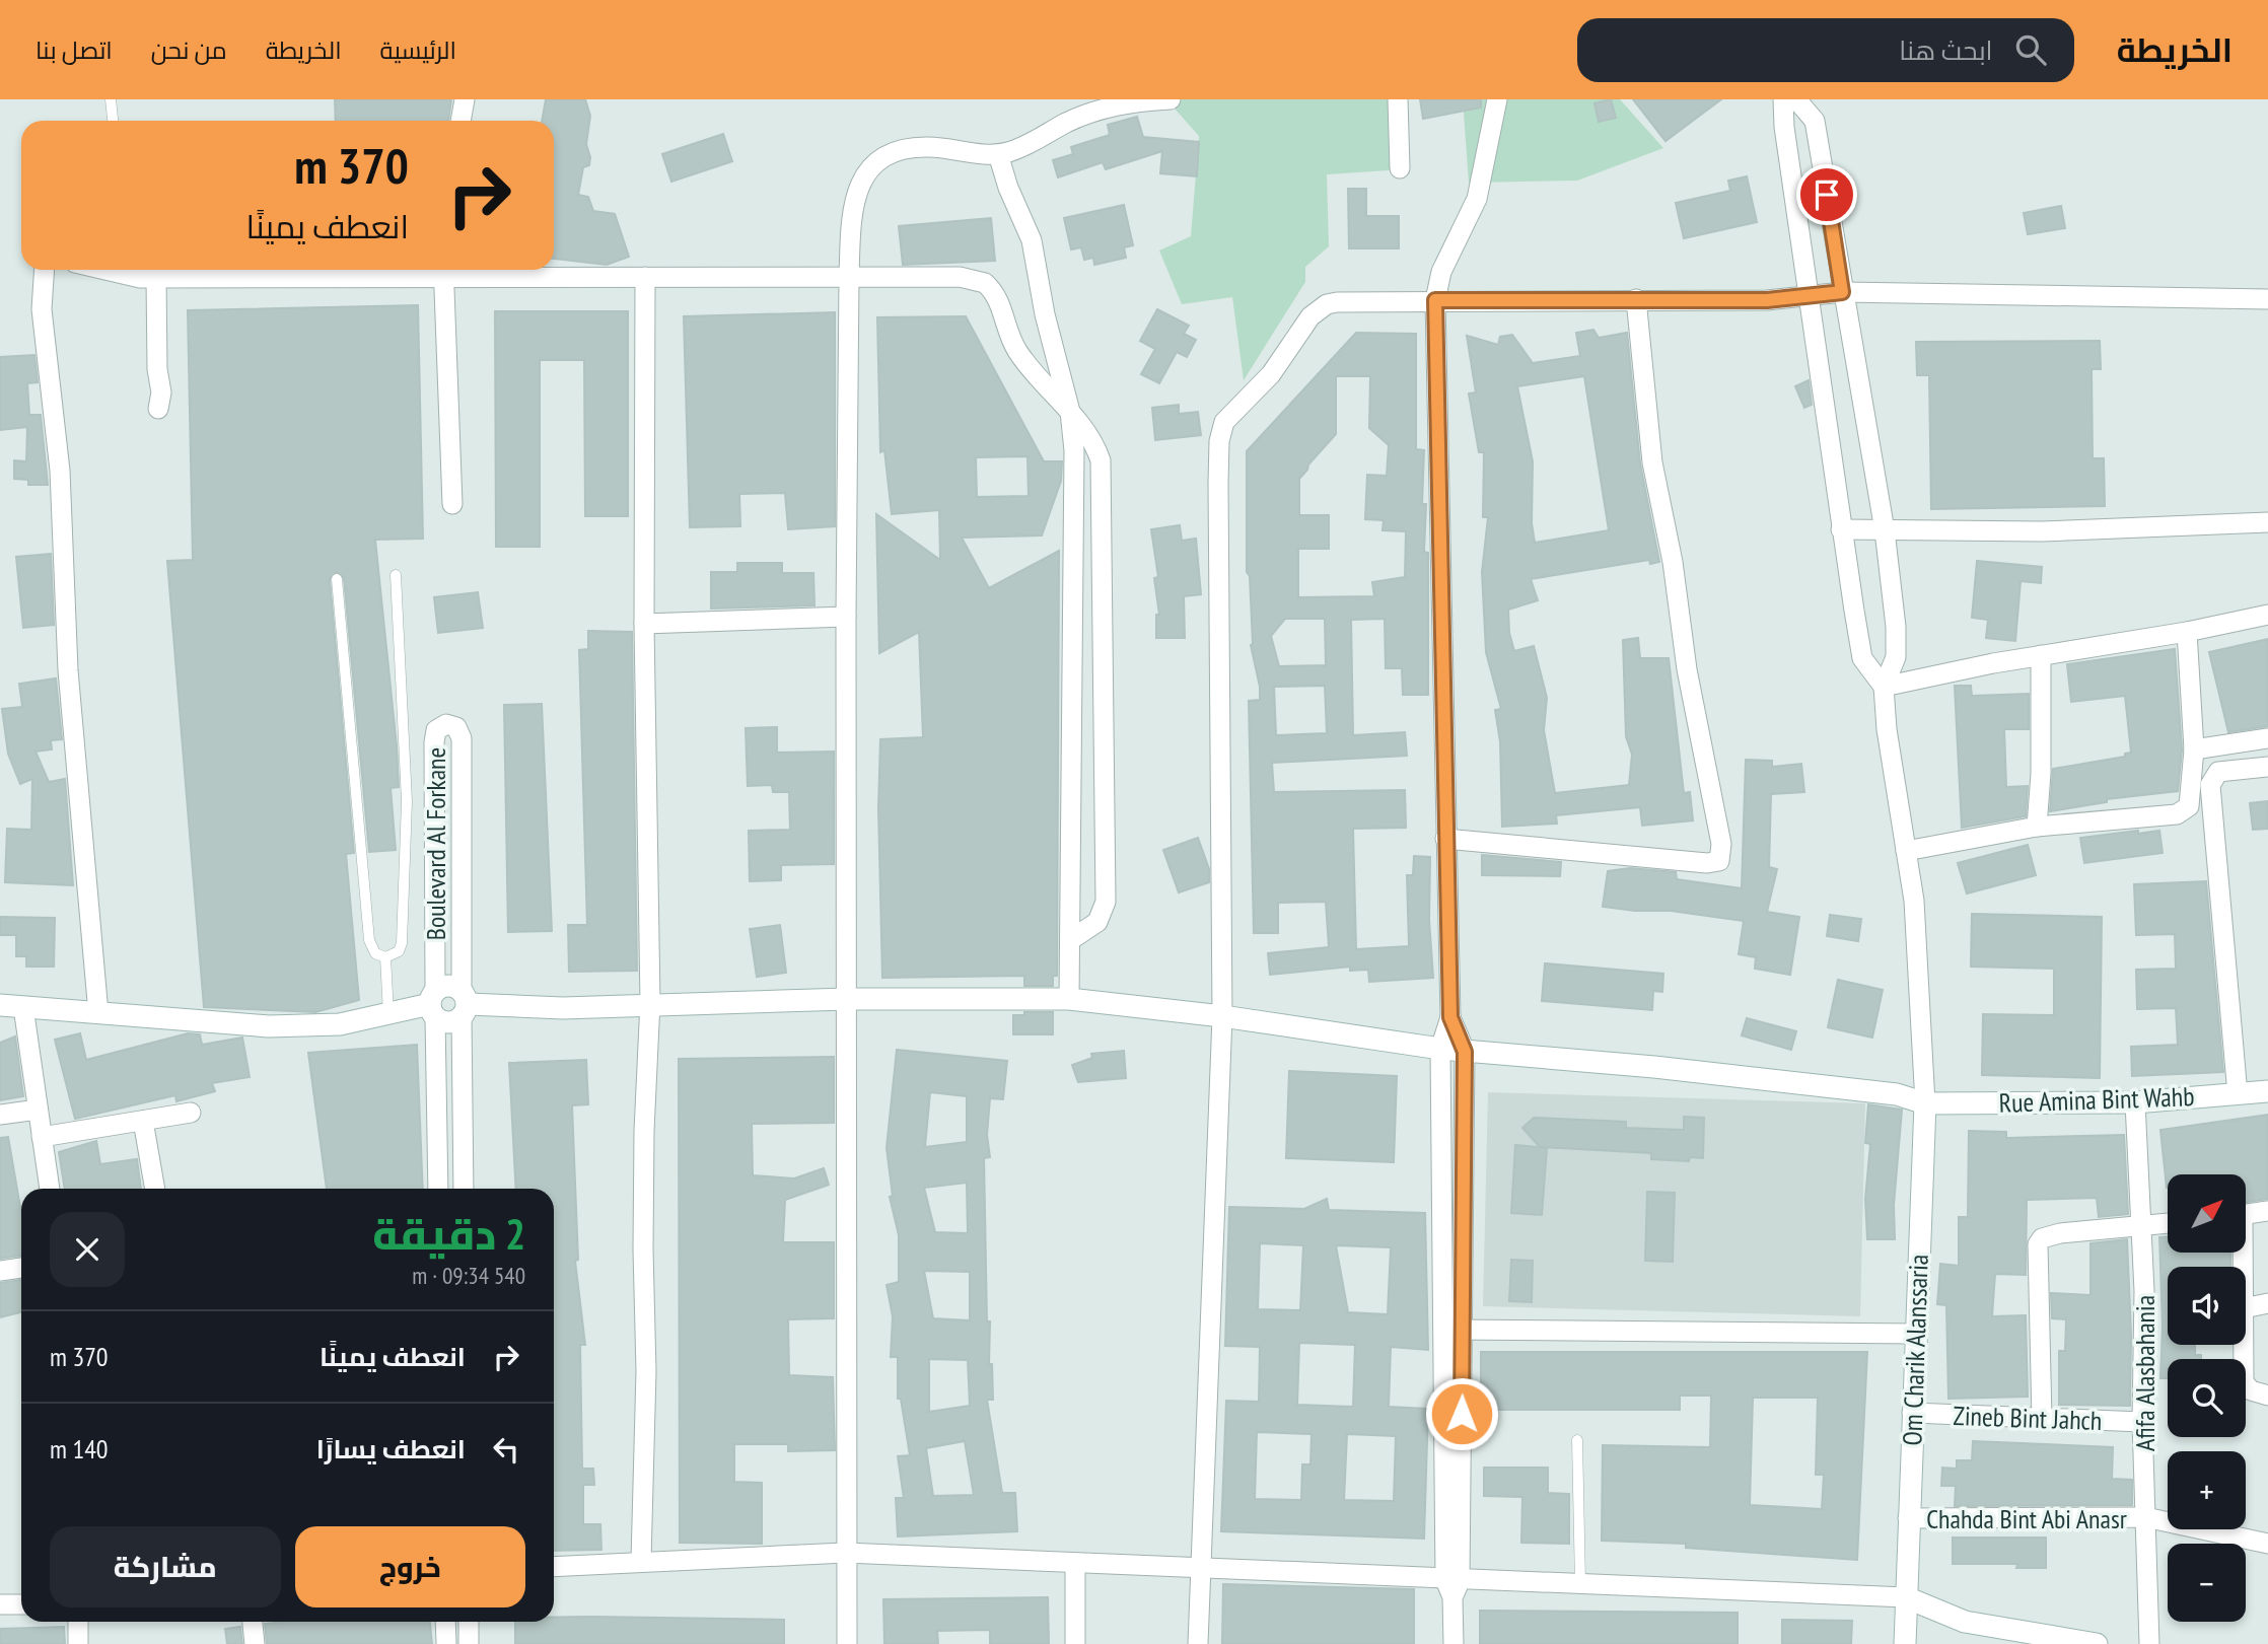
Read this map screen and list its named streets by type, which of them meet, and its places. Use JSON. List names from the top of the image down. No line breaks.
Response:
{"streets":{"street":["Boulevard Al Forkane","Rue Amina Bint Wahb","Om Charik Alanssaria","Afifa Alasbahania","Zineb Bint Jahch","Chahda Bint Abi Anasr"]},"crossings":[["Boulevard Al Forkane","Rue Amina Bint Wahb"],["Rue Amina Bint Wahb","Om Charik Alanssaria"],["Rue Amina Bint Wahb","Afifa Alasbahania"],["Om Charik Alanssaria","Zineb Bint Jahch"],["Om Charik Alanssaria","Chahda Bint Abi Anasr"],["Afifa Alasbahania","Zineb Bint Jahch"],["Afifa Alasbahania","Chahda Bint Abi Anasr"]],"north":"top right","page":{"header":"الخريطة","search":"ابحث هنا","nav":["الرئيسية","الخريطة","من نحن","اتصل بنا"],"turn":["370 m","انعطف يمينًا"],"map_buttons":["+","−"],"heading":["2 دقيقة","540 m · 09:34"],"list":[{"name":"انعطف يمينًا","value":"370 m"},{"name":"انعطف يسارًا","value":"140 m"}],"buttons":["خروج","مشاركة"]}}
